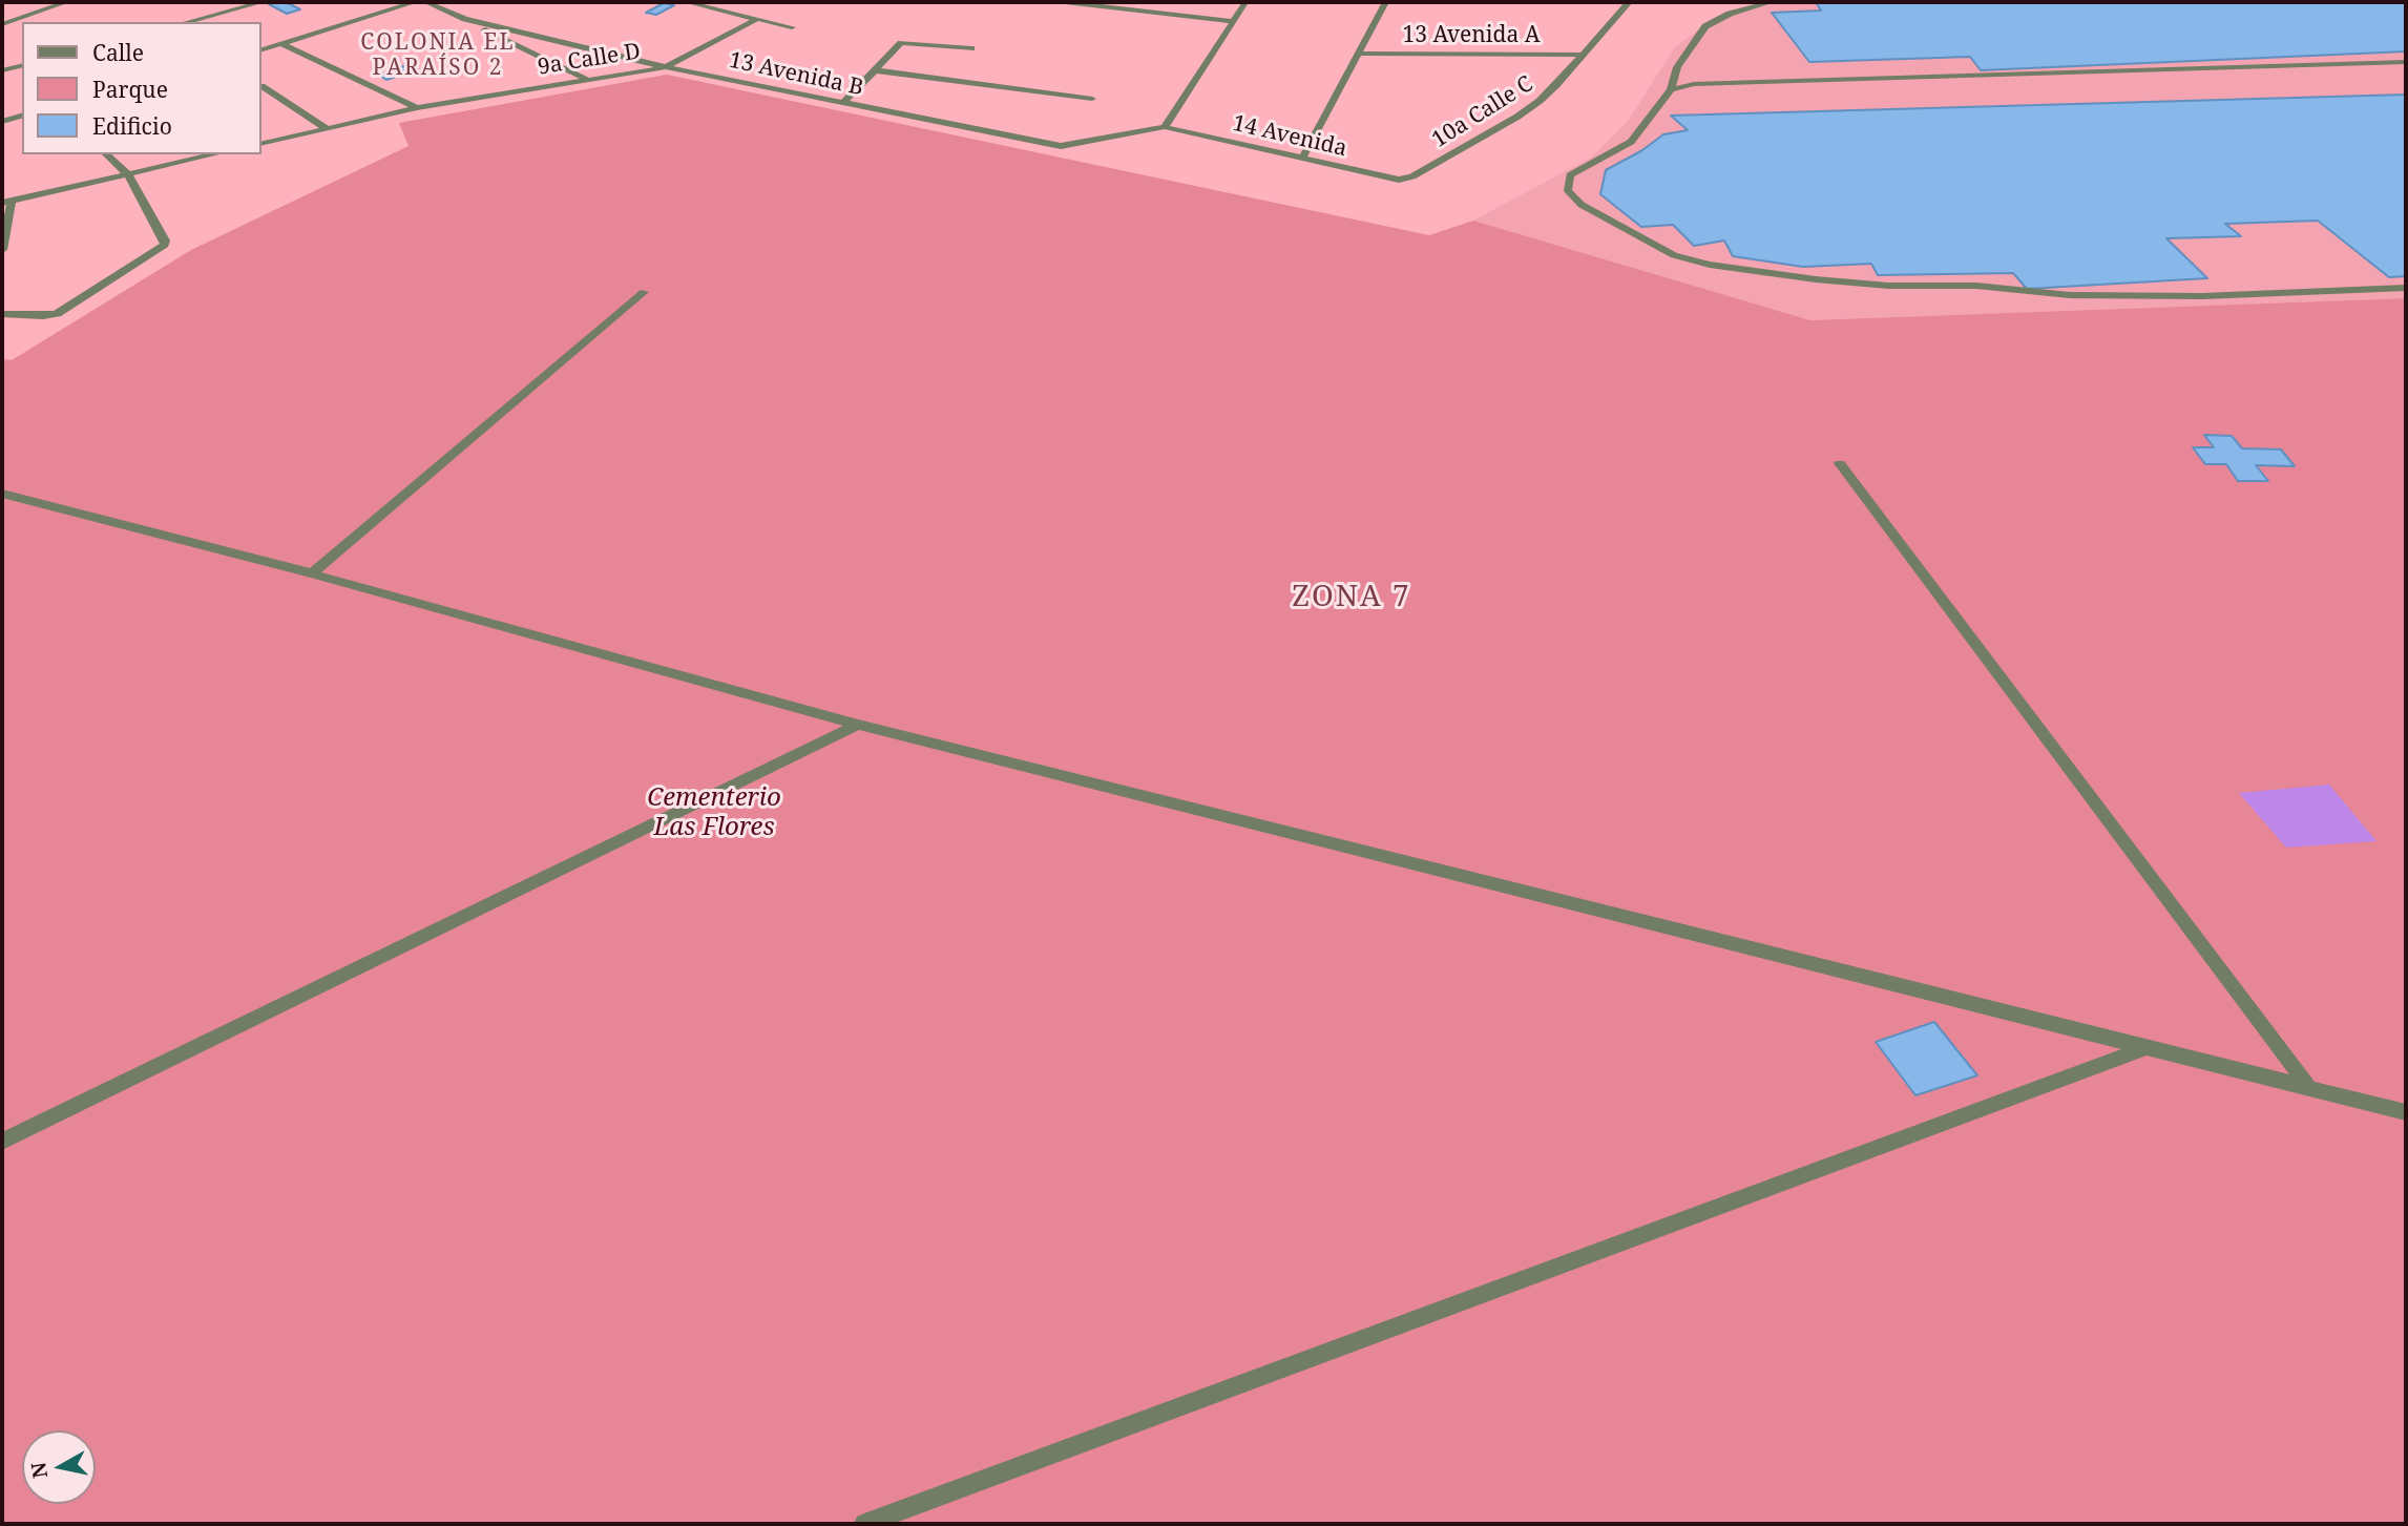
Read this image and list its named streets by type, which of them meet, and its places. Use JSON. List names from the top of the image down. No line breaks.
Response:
{"streets":{"street":["13 Avenida A","9a Calle D","13 Avenida B","10a Calle C","14 Avenida"]},"crossings":[["13 Avenida A","10a Calle C"],["9a Calle D","13 Avenida B"],["13 Avenida B","14 Avenida"],["10a Calle C","14 Avenida"]],"districts":["COLONIA EL PARAÍSO 2","ZONA 7"],"parks":["Cementerio Las Flores"],"legend":["Calle","Parque","Edificio"],"north":"left"}
